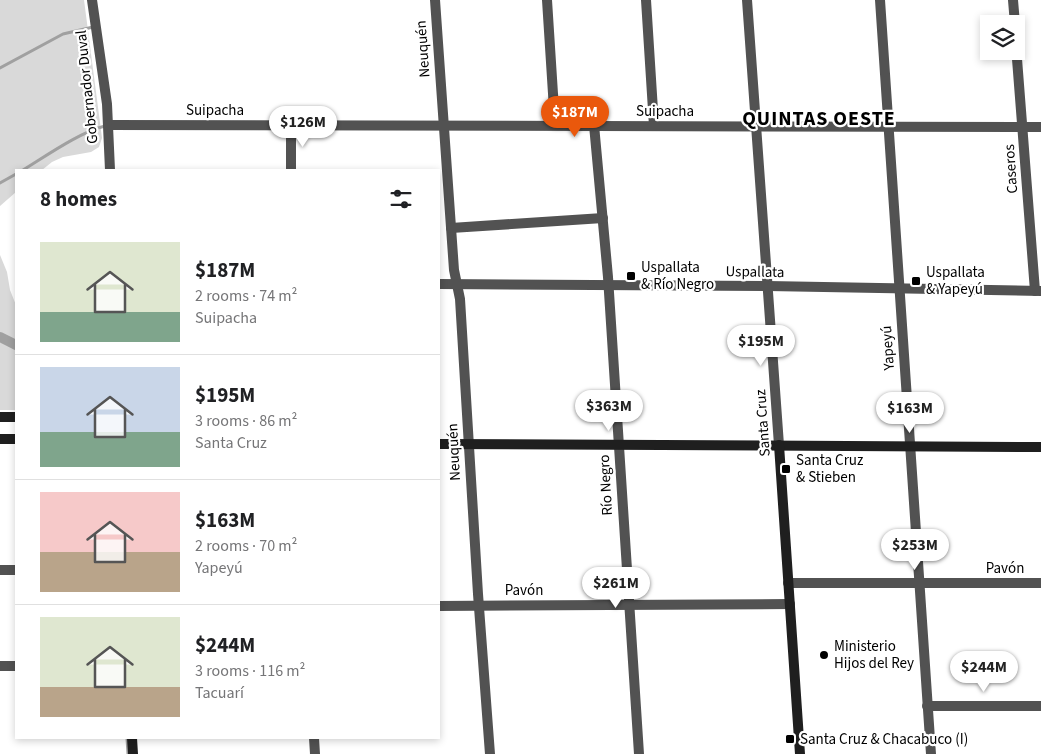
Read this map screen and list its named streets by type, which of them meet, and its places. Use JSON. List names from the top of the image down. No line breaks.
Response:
{"streets":{"main road":["Santa Cruz"],"street":["Neuquén","Gobernador Duval","Suipacha","Caseros","Uspallata","Yapeyú","Río Negro","Pavón"]},"crossings":[["Neuquén","Suipacha"],["Neuquén","Uspallata"],["Neuquén","Pavón"],["Gobernador Duval","Suipacha"],["Suipacha","Caseros"],["Suipacha","Yapeyú"],["Suipacha","Santa Cruz"],["Suipacha","Río Negro"],["Caseros","Uspallata"],["Uspallata","Yapeyú"],["Uspallata","Santa Cruz"],["Uspallata","Río Negro"],["Yapeyú","Pavón"],["Santa Cruz","Pavón"],["Río Negro","Pavón"]],"districts":["QUINTAS OESTE"],"places":{"transit":["Uspallata & Río Negro","Uspallata & Yapeyú","Santa Cruz & Stieben","Santa Cruz & Chacabuco (I)"],"other":["Ministerio Hijos del Rey"]},"page":{"price":["$187M","$126M","$195M","$363M","$163M","$253M","$261M","$244M"],"heading":"8 homes","list":[{"name":"$187M","note":"2 rooms · 74 m² · Suipacha"},{"name":"$195M","note":"3 rooms · 86 m² · Santa Cruz"},{"name":"$163M","note":"2 rooms · 70 m² · Yapeyú"},{"name":"$244M","note":"3 rooms · 116 m² · Tacuarí"}]}}
